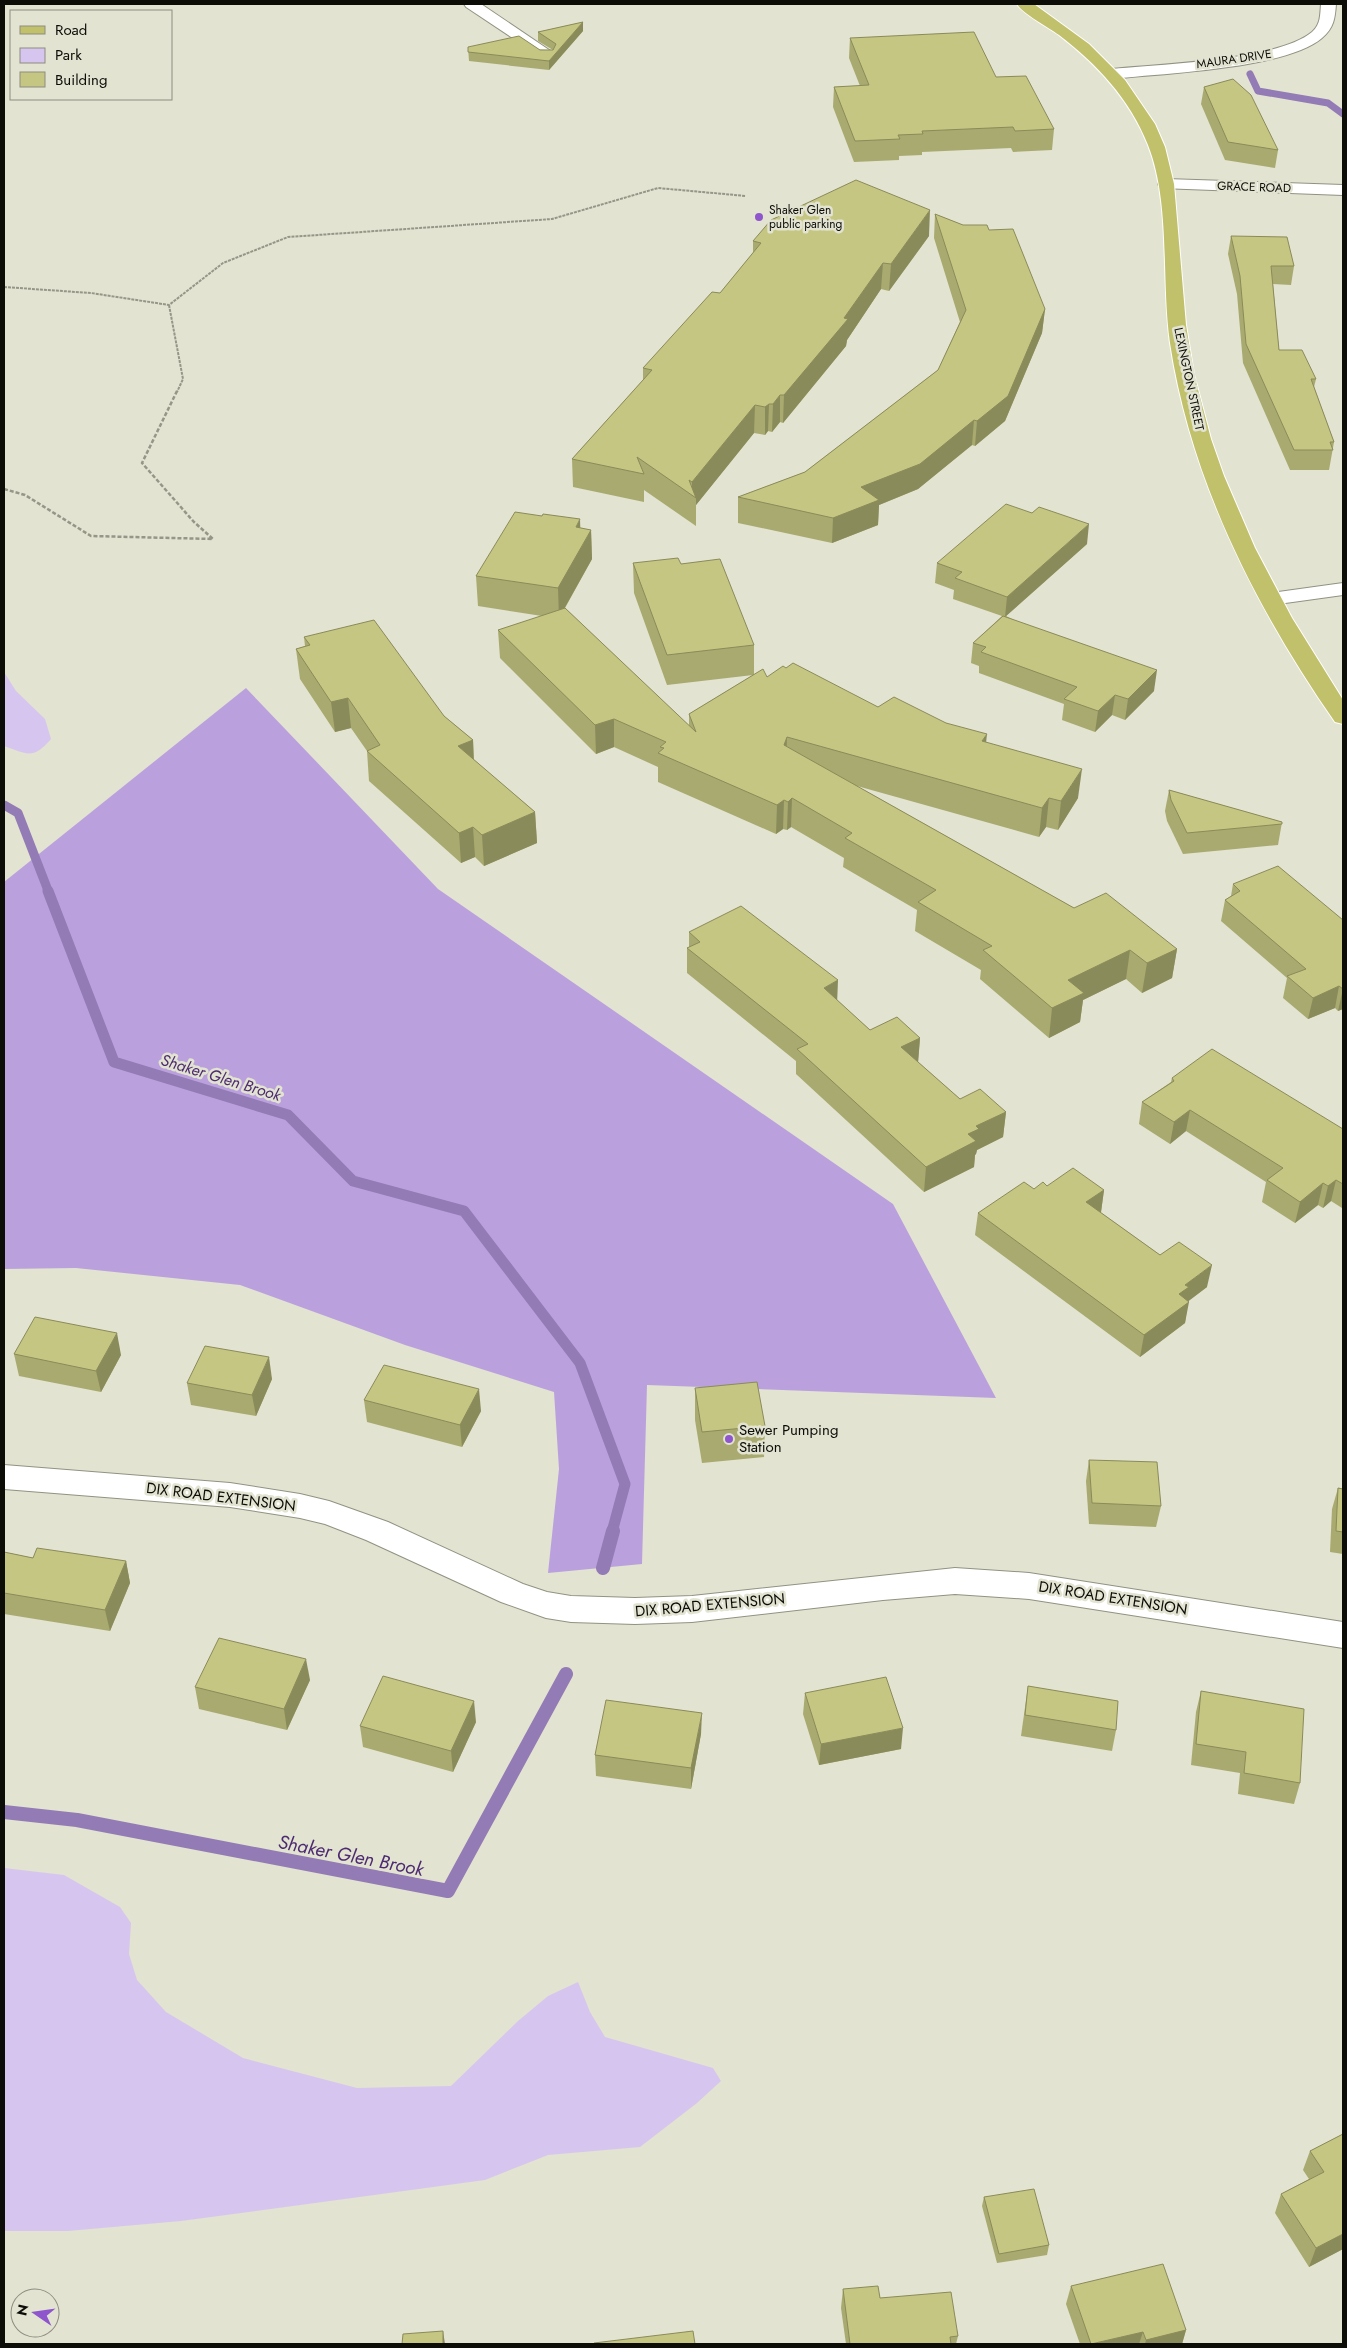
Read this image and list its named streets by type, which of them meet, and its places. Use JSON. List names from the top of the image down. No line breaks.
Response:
{"streets":{"main road":["LEXINGTON STREET"],"street":["MAURA DRIVE","GRACE ROAD","DIX ROAD EXTENSION"]},"crossings":[["MAURA DRIVE","LEXINGTON STREET"],["GRACE ROAD","LEXINGTON STREET"]],"water":["Shaker Glen Brook"],"places":["Shaker Glen public parking","Sewer Pumping Station"],"legend":["Road","Park","Building"],"north":"left"}
